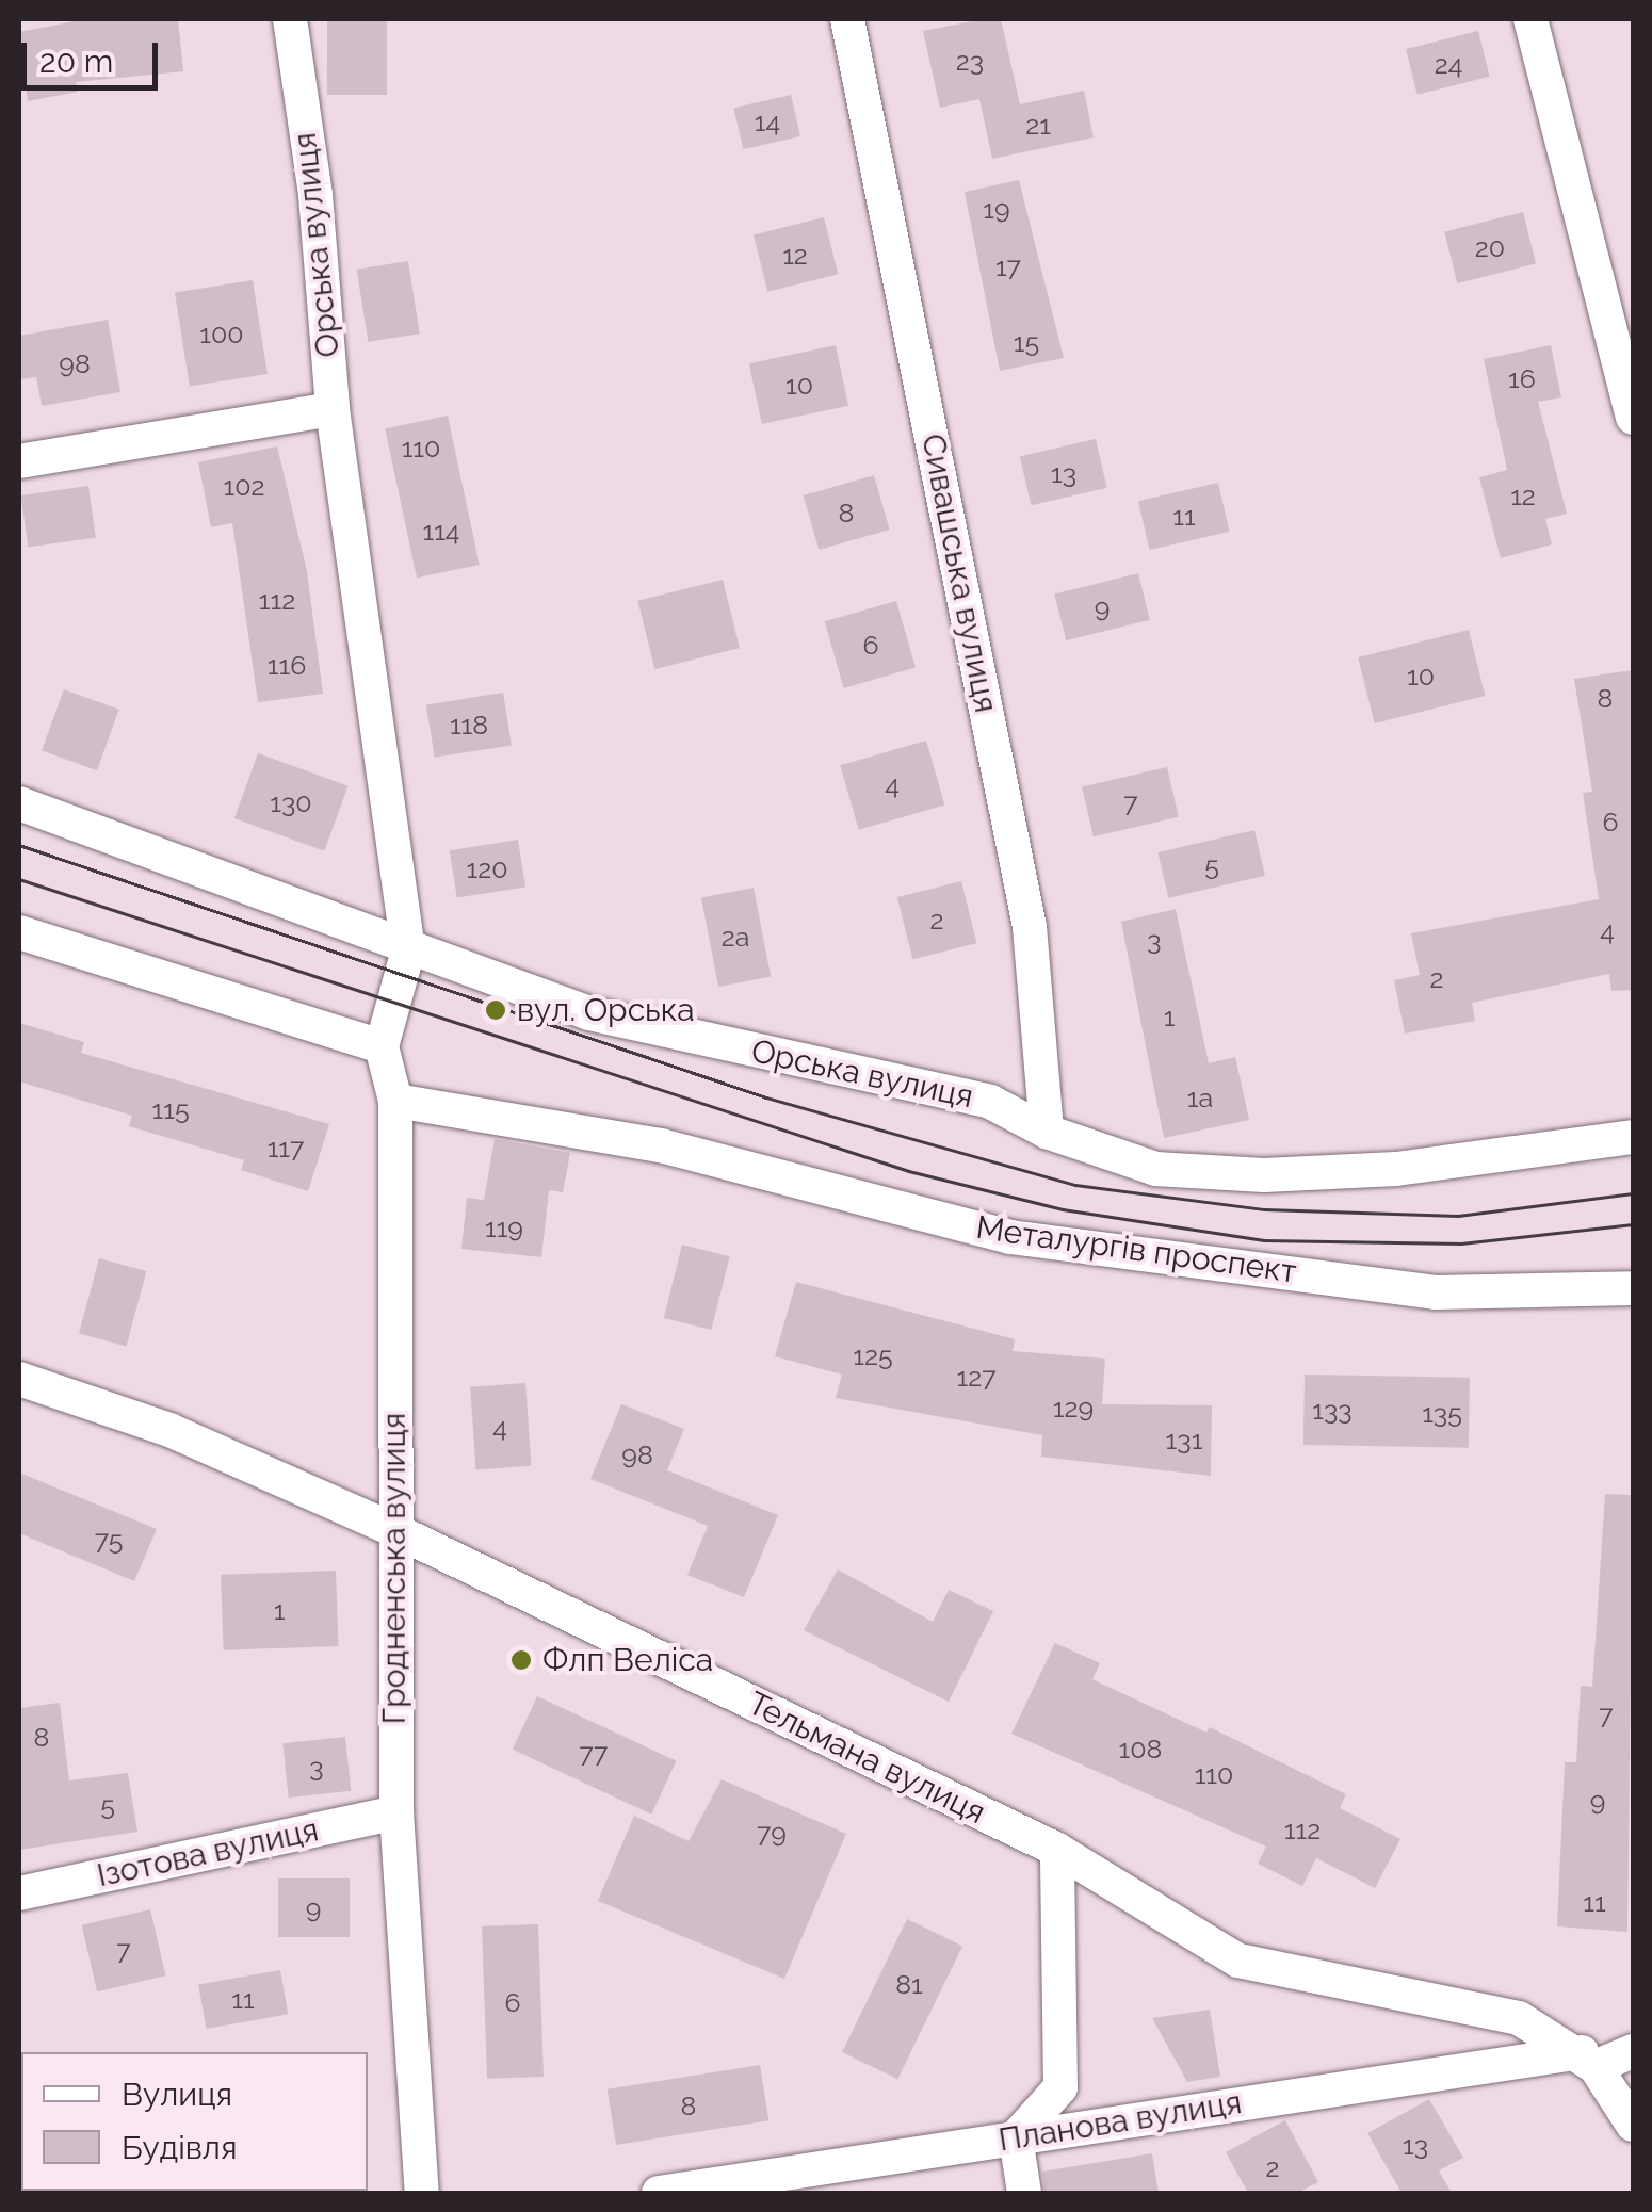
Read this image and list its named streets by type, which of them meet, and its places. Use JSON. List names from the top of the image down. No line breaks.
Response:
{"streets":{"street":["Орська вулиця","Сивашська вулиця","Металургів проспект","Гродненська вулиця","Тельмана вулиця","Ізотова вулиця","Планова вулиця"]},"crossings":[["Орська вулиця","Сивашська вулиця"],["Металургів проспект","Гродненська вулиця"],["Гродненська вулиця","Тельмана вулиця"],["Гродненська вулиця","Ізотова вулиця"],["Тельмана вулиця","Планова вулиця"]],"places":["вул. Орська","Флп Веліса"],"house_numbers":["23","24","14","21","19","20","12","17","100","15","98","16","10","110","13","102","12","8","11","114","112","9","6","116","10","8","118","4","130","7","6","5","120","2","4","2а","3","2","1","1а","115","117","119","125","127","129","133","135","4","131","98","75","1","7","8","108","77","3","110","9","5","112","79","11","9","7","81","11","6","8","13","2"],"legend":["Вулиця","Будівля"],"scale_bar":"20 m"}
